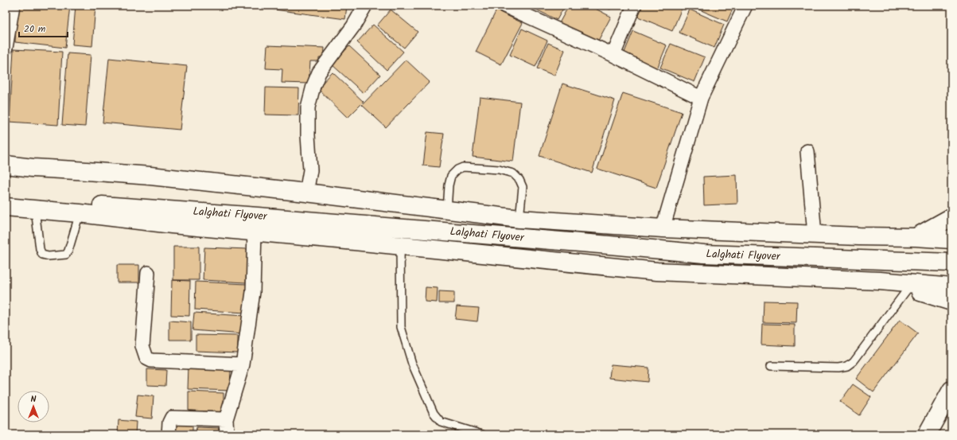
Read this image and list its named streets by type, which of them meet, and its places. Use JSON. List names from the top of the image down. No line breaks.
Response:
{"streets":{"main road":["Lalghati Flyover"]},"scale_bar":"20 m","north":"top"}
